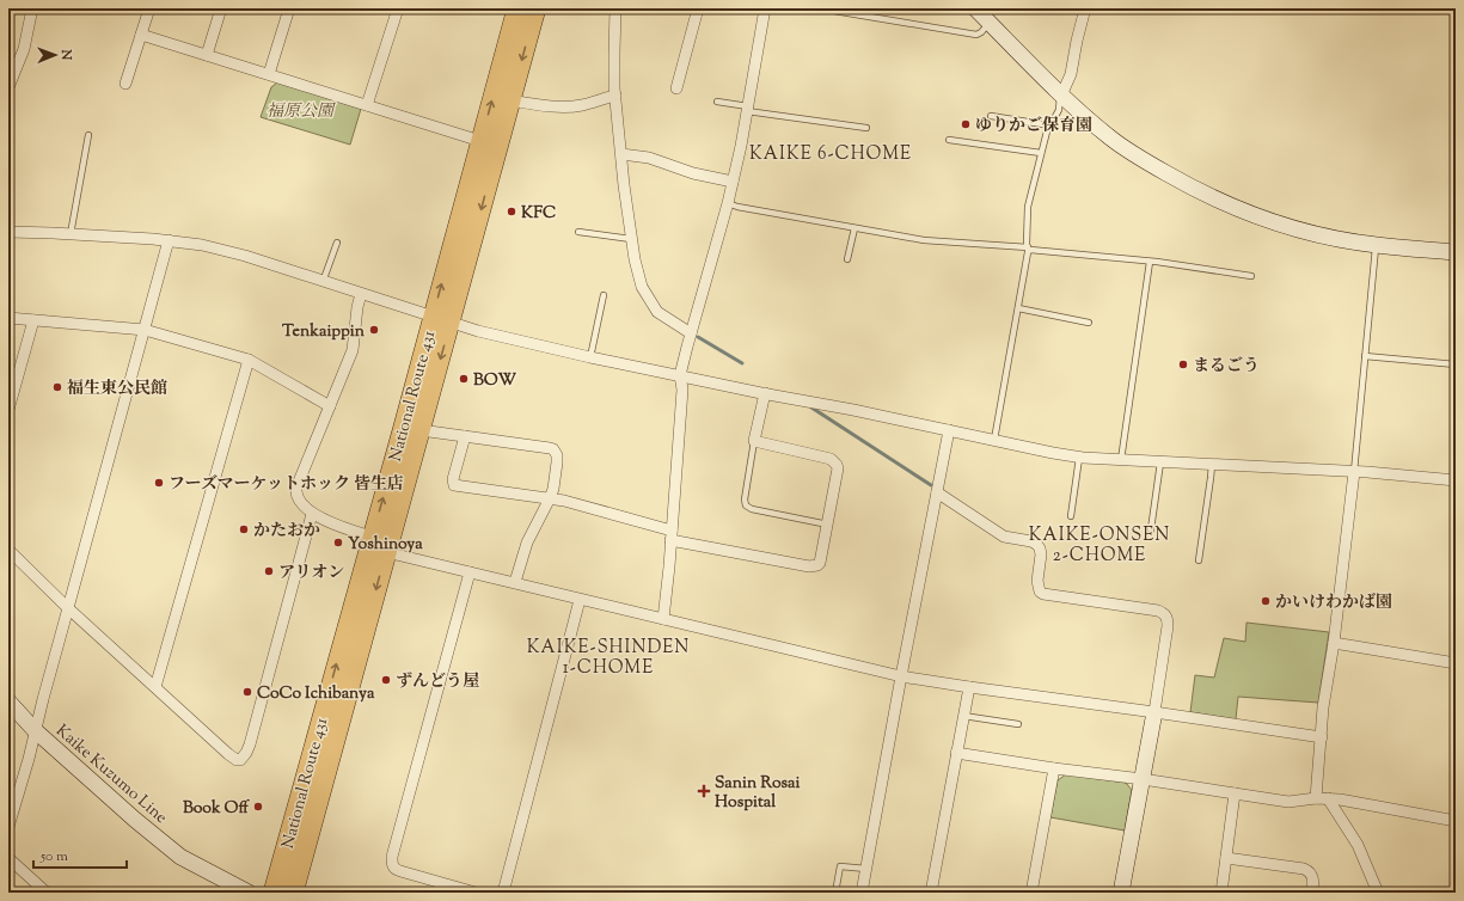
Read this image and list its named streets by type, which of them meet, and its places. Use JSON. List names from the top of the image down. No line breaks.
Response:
{"streets":{"highway":["National Route 431"],"main road":["Kaike Kuzumo Line"]},"districts":["KAIKE 6-CHOME","KAIKE-ONSEN 2-CHOME","KAIKE-SHINDEN 1-CHOME"],"parks":["福原公園"],"places":{"other":["ゆりかご保育園","KFC","Tenkaippin","まるごう","BOW","福生東公民館","フーズマーケットホック 皆生店","かたおか","Yoshinoya","アリオン","かいけわかば園","ずんどう屋","CoCo Ichibanya","Book Off"],"health":["Sanin Rosai Hospital"]},"scale_bar":"50 m","north":"right"}
